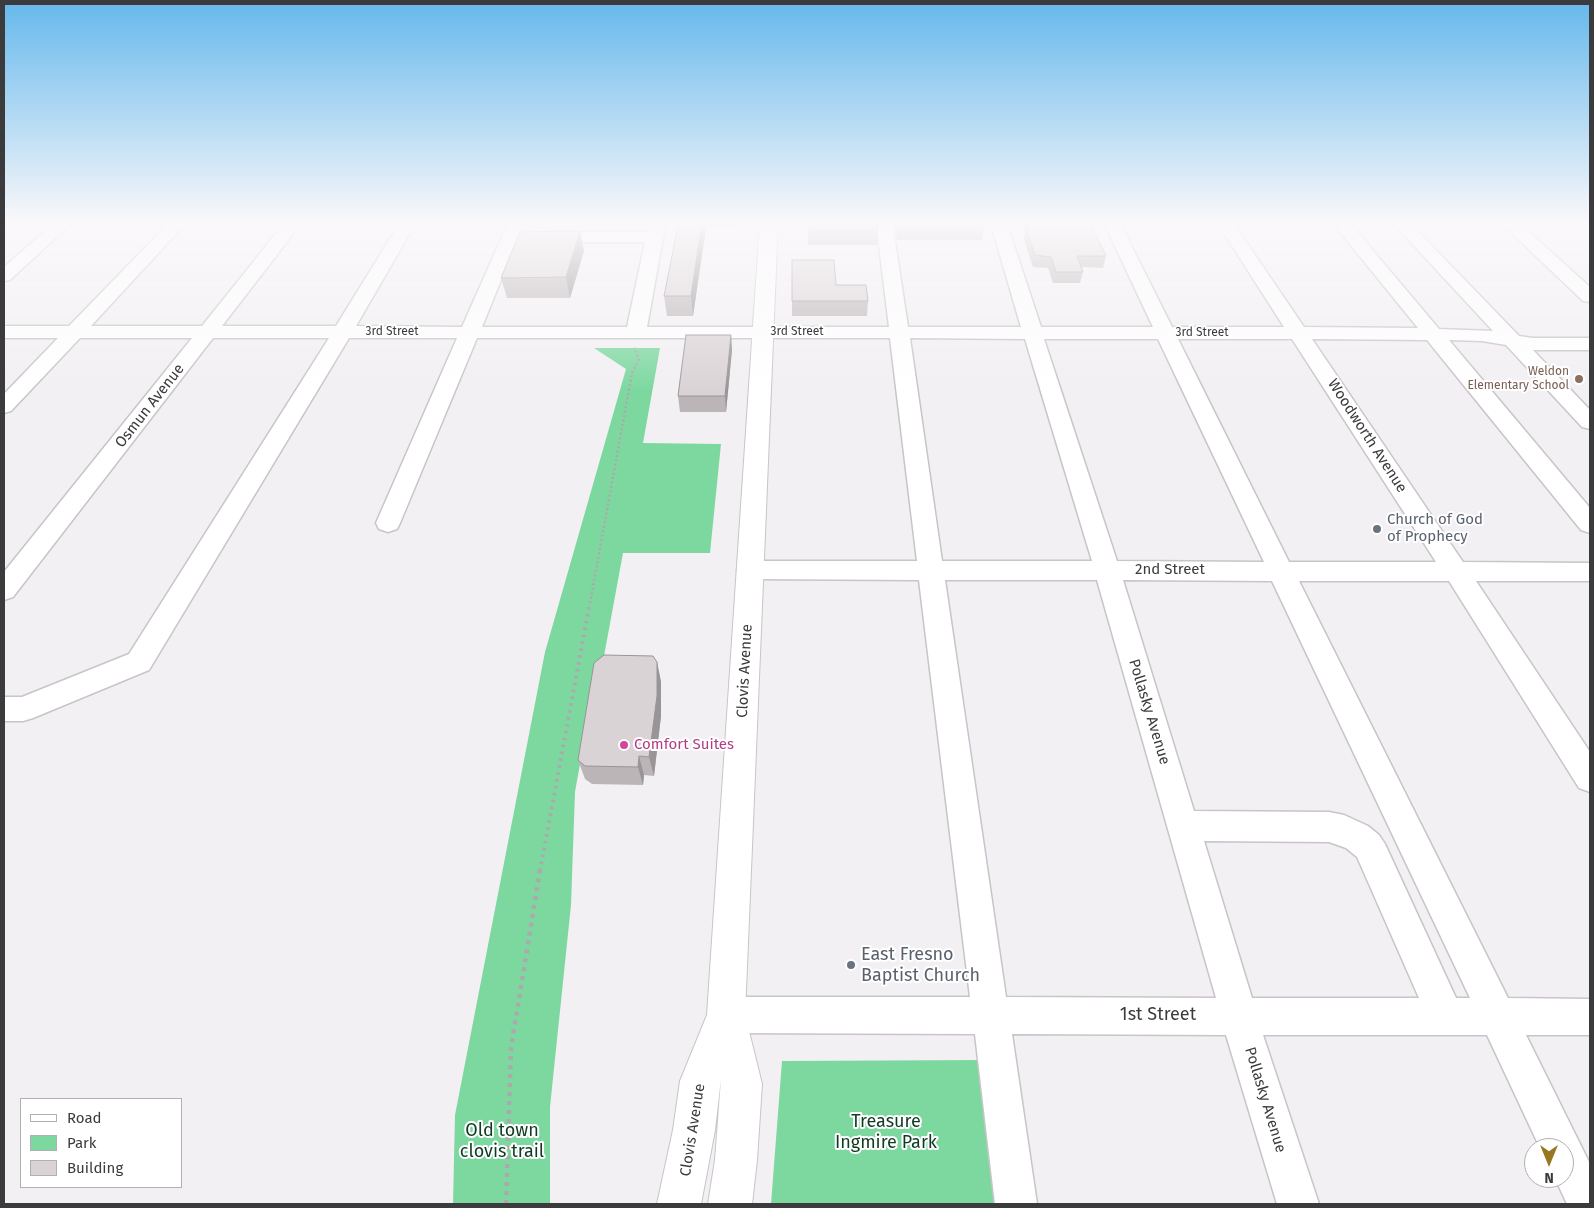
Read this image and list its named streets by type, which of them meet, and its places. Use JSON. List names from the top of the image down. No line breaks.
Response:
{"streets":{"main road":["Clovis Avenue"],"street":["3rd Street","Osmun Avenue","Woodworth Avenue","2nd Street","Pollasky Avenue","1st Street"]},"crossings":[["3rd Street","Osmun Avenue"],["3rd Street","Woodworth Avenue"],["3rd Street","Clovis Avenue"],["3rd Street","Pollasky Avenue"],["Woodworth Avenue","2nd Street"],["2nd Street","Clovis Avenue"],["2nd Street","Pollasky Avenue"],["Clovis Avenue","1st Street"],["Pollasky Avenue","1st Street"]],"parks":["Treasure Ingmire Park","Old town clovis trail"],"places":["Weldon Elementary School","Church of God of Prophecy","Comfort Suites","East Fresno Baptist Church"],"legend":["Road","Park","Building"],"north":"bottom"}
